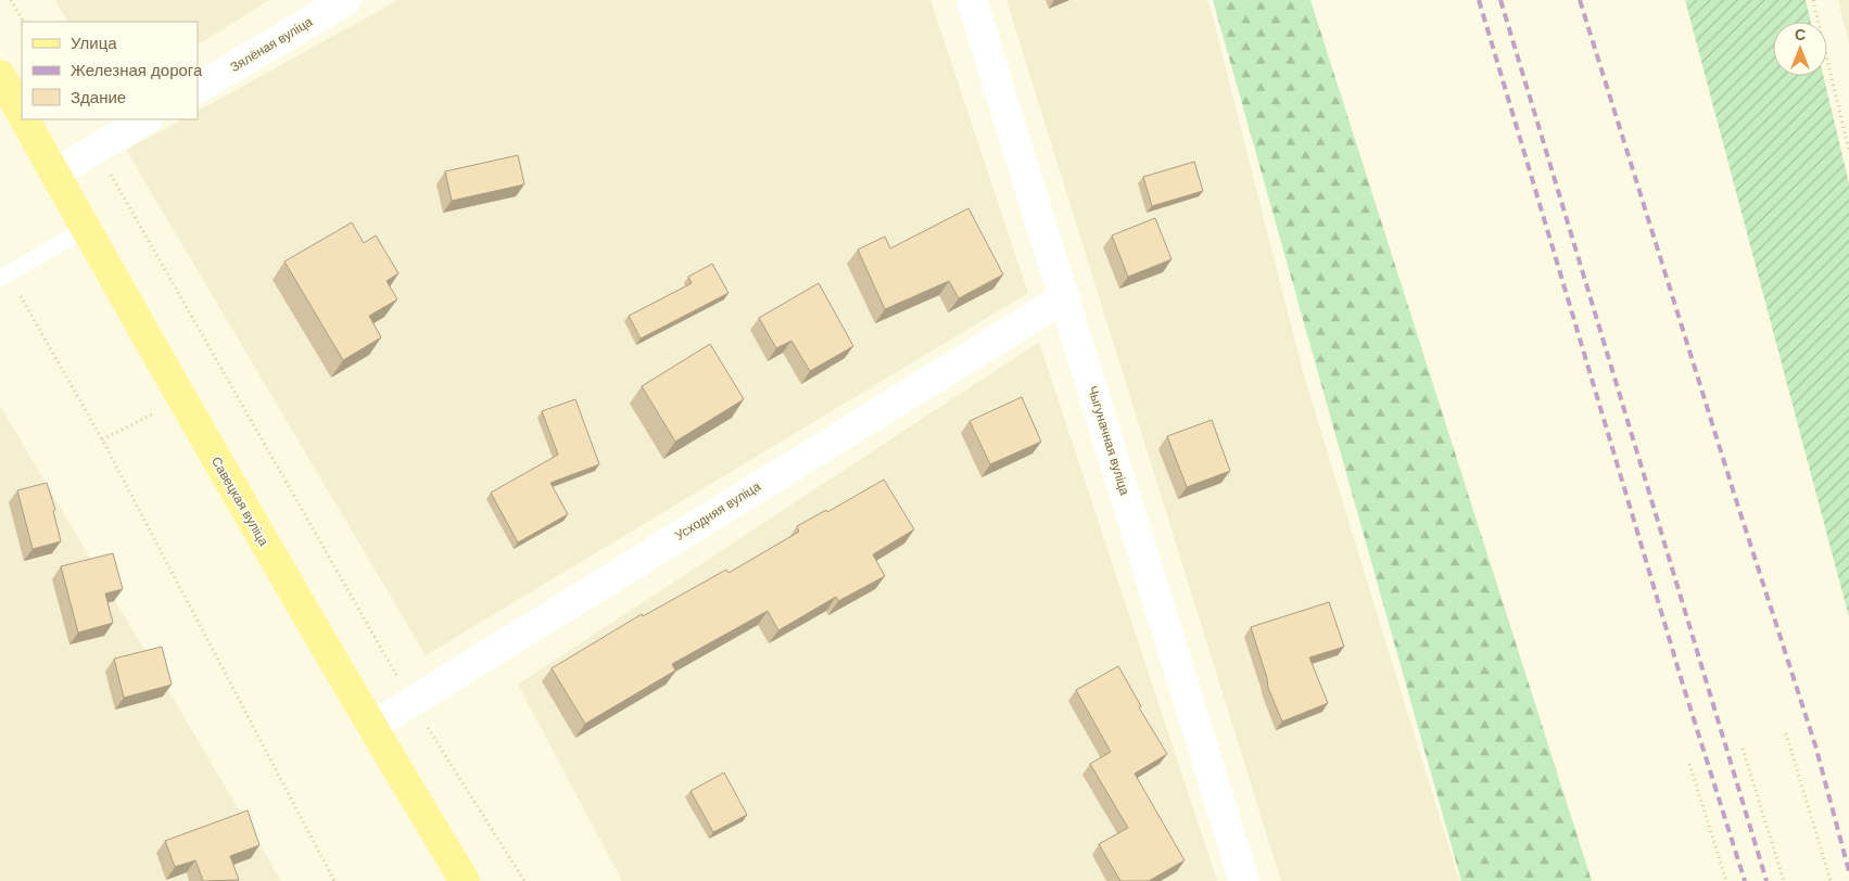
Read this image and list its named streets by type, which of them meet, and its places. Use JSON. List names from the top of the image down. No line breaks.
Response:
{"streets":{"main road":["Савецкая вуліца"],"street":["Зялёная вуліца","Чыгуначная вуліца","Усходняя вуліца"]},"crossings":[["Чыгуначная вуліца","Усходняя вуліца"],["Савецкая вуліца","Усходняя вуліца"]],"legend":["Улица","Железная дорога","Здание"],"north":"top"}
